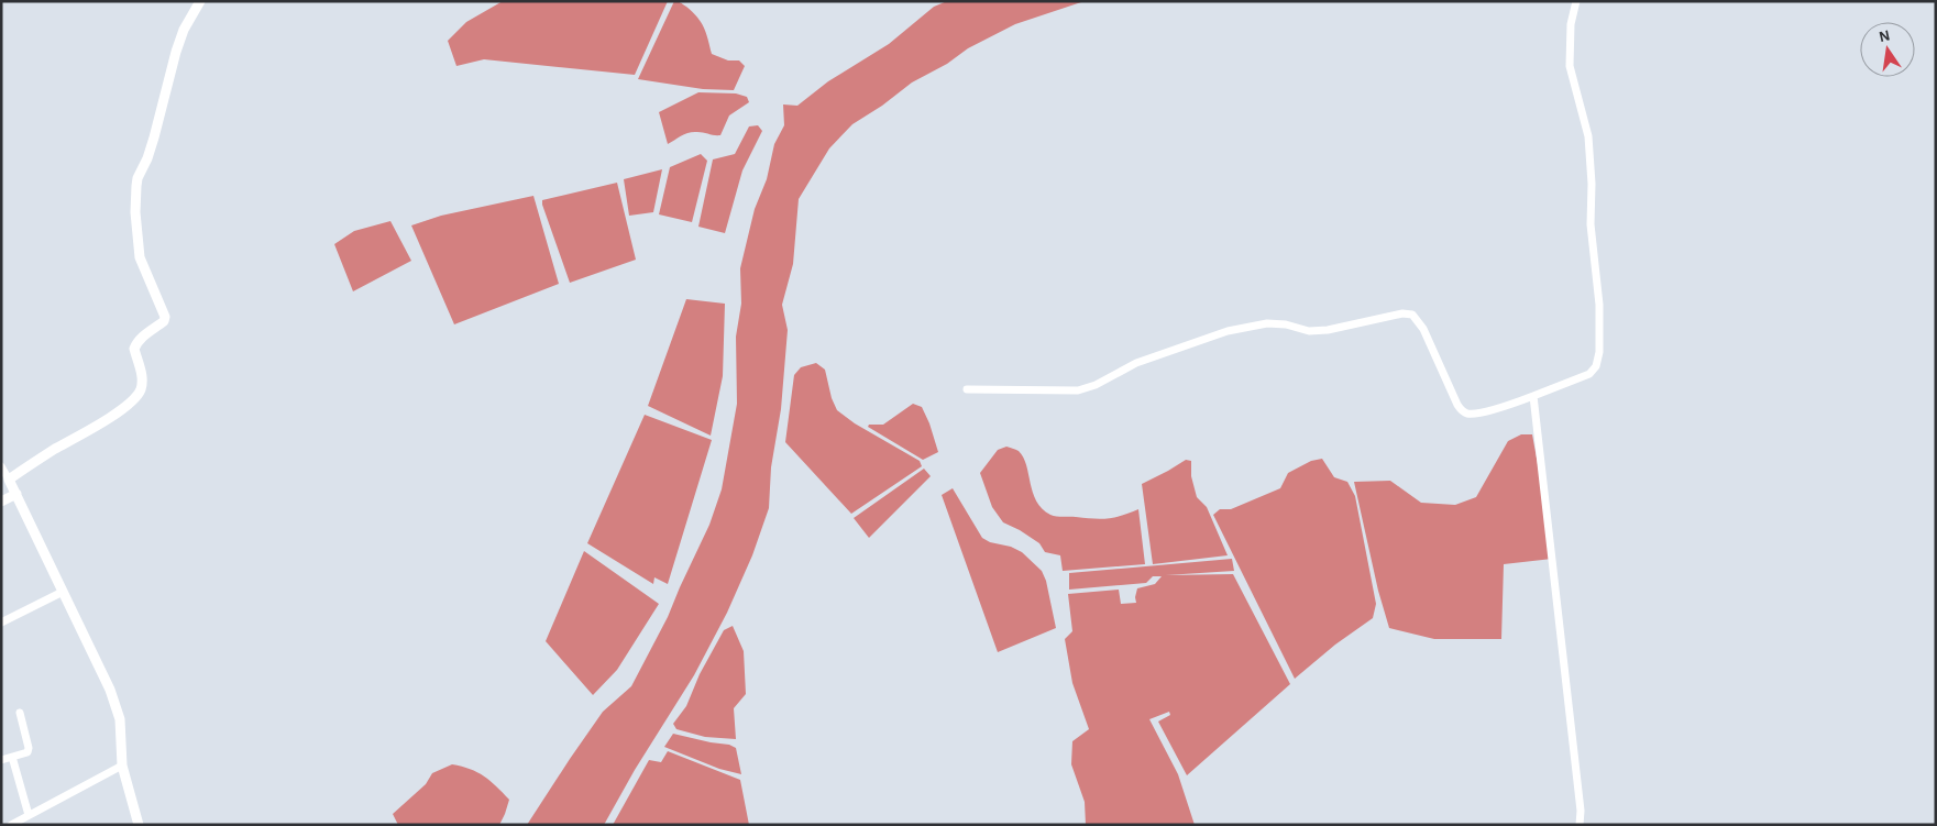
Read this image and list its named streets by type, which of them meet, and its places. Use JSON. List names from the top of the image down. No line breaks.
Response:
{"north":"top"}
